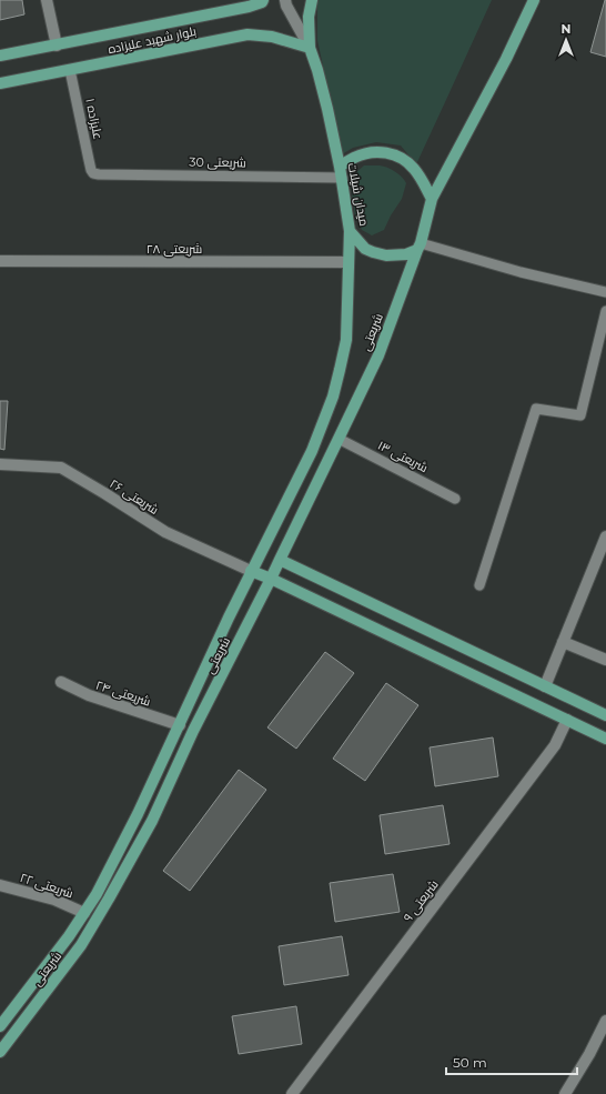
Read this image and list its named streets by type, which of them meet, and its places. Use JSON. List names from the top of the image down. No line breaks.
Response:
{"streets":{"main road":["بلوار شهید علیزاده","میدان شیلات","شریعتی"],"street":["شریعتی ۲۸","شریعتی ۲۶","شریعتی ۲۴","شریعتی ۲۲","شریعتی ۹"],"lane":["علیزاده ۱","شریعتی 30","شریعتی ۱۳"]},"crossings":[["بلوار شهید علیزاده","علیزاده ۱"],["بلوار شهید علیزاده","میدان شیلات"],["علیزاده ۱","شریعتی 30"],["شریعتی 30","میدان شیلات"],["شریعتی 30","شریعتی"],["میدان شیلات","شریعتی"],["شریعتی ۲۸","شریعتی"],["شریعتی","شریعتی ۱۳"],["شریعتی","شریعتی ۲۶"],["شریعتی","شریعتی ۲۴"],["شریعتی","شریعتی ۲۲"]],"scale_bar":"50 m","north":"top"}
